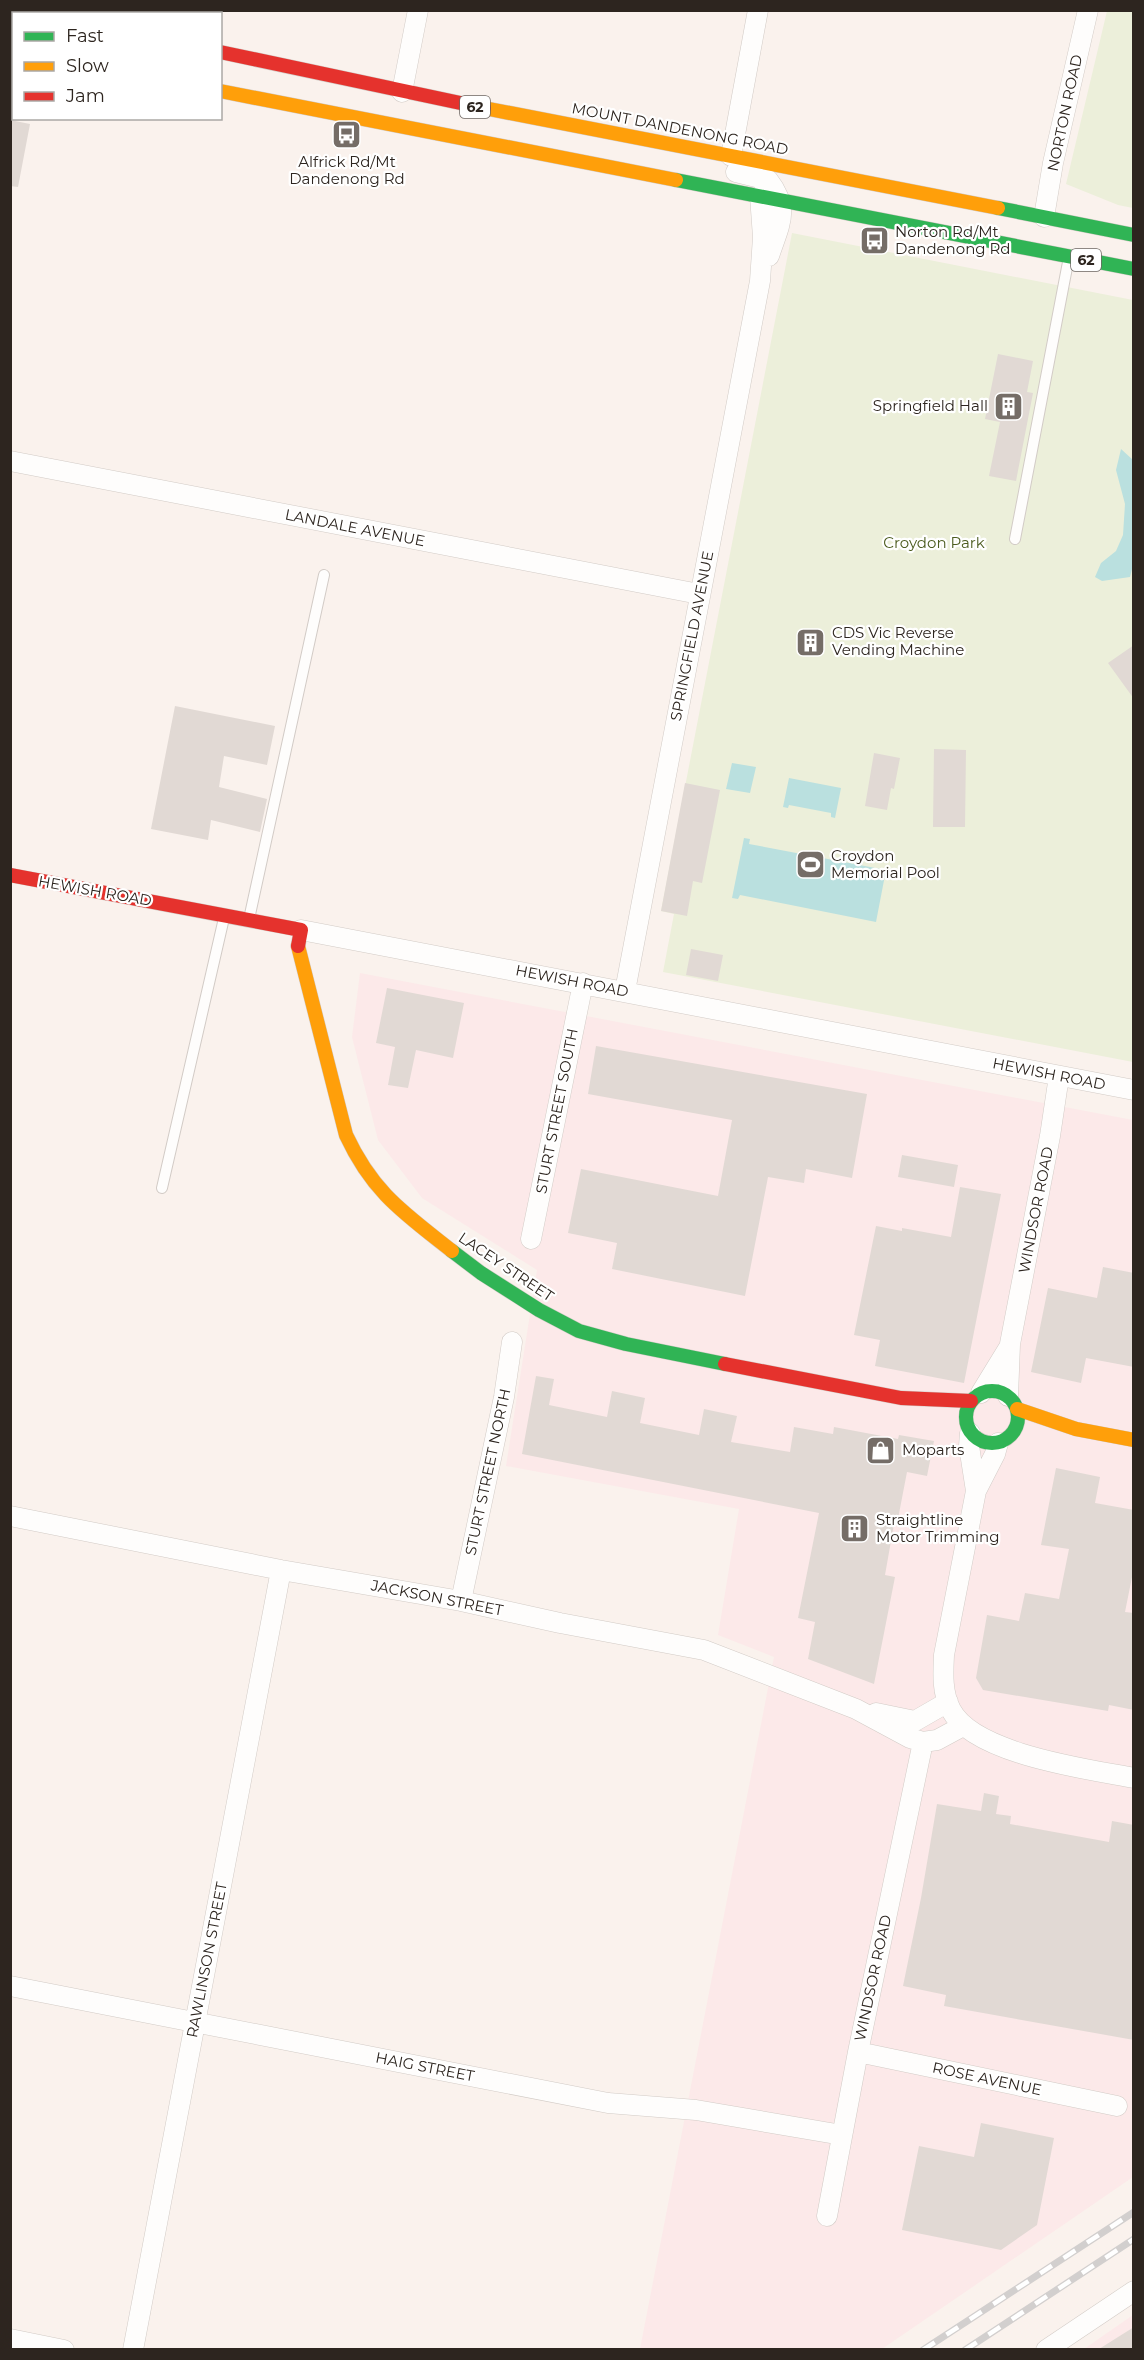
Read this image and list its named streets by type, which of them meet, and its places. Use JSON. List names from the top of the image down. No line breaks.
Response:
{"streets":{"main road":["62","MOUNT DANDENONG ROAD","HEWISH ROAD","LACEY STREET"],"street":["NORTON ROAD","LANDALE AVENUE","SPRINGFIELD AVENUE","STURT STREET SOUTH","WINDSOR ROAD","STURT STREET NORTH","JACKSON STREET","RAWLINSON STREET","HAIG STREET","ROSE AVENUE"]},"crossings":[["NORTON ROAD","MOUNT DANDENONG ROAD"],["MOUNT DANDENONG ROAD","SPRINGFIELD AVENUE"],["LANDALE AVENUE","SPRINGFIELD AVENUE"],["SPRINGFIELD AVENUE","HEWISH ROAD"],["HEWISH ROAD","STURT STREET SOUTH"],["HEWISH ROAD","WINDSOR ROAD"],["HEWISH ROAD","LACEY STREET"],["WINDSOR ROAD","LACEY STREET"],["WINDSOR ROAD","HAIG STREET"],["WINDSOR ROAD","ROSE AVENUE"],["STURT STREET NORTH","JACKSON STREET"],["JACKSON STREET","RAWLINSON STREET"],["RAWLINSON STREET","HAIG STREET"]],"parks":["Croydon Park"],"places":{"bus stop":["Alfrick Rd/Mt Dandenong Rd","Norton Rd/Mt Dandenong Rd"],"building":["Springfield Hall","CDS Vic Reverse Vending Machine","Straightline Motor Trimming"],"sports":["Croydon Memorial Pool"],"shop":["Moparts"]},"legend":["Fast","Slow","Jam"]}
